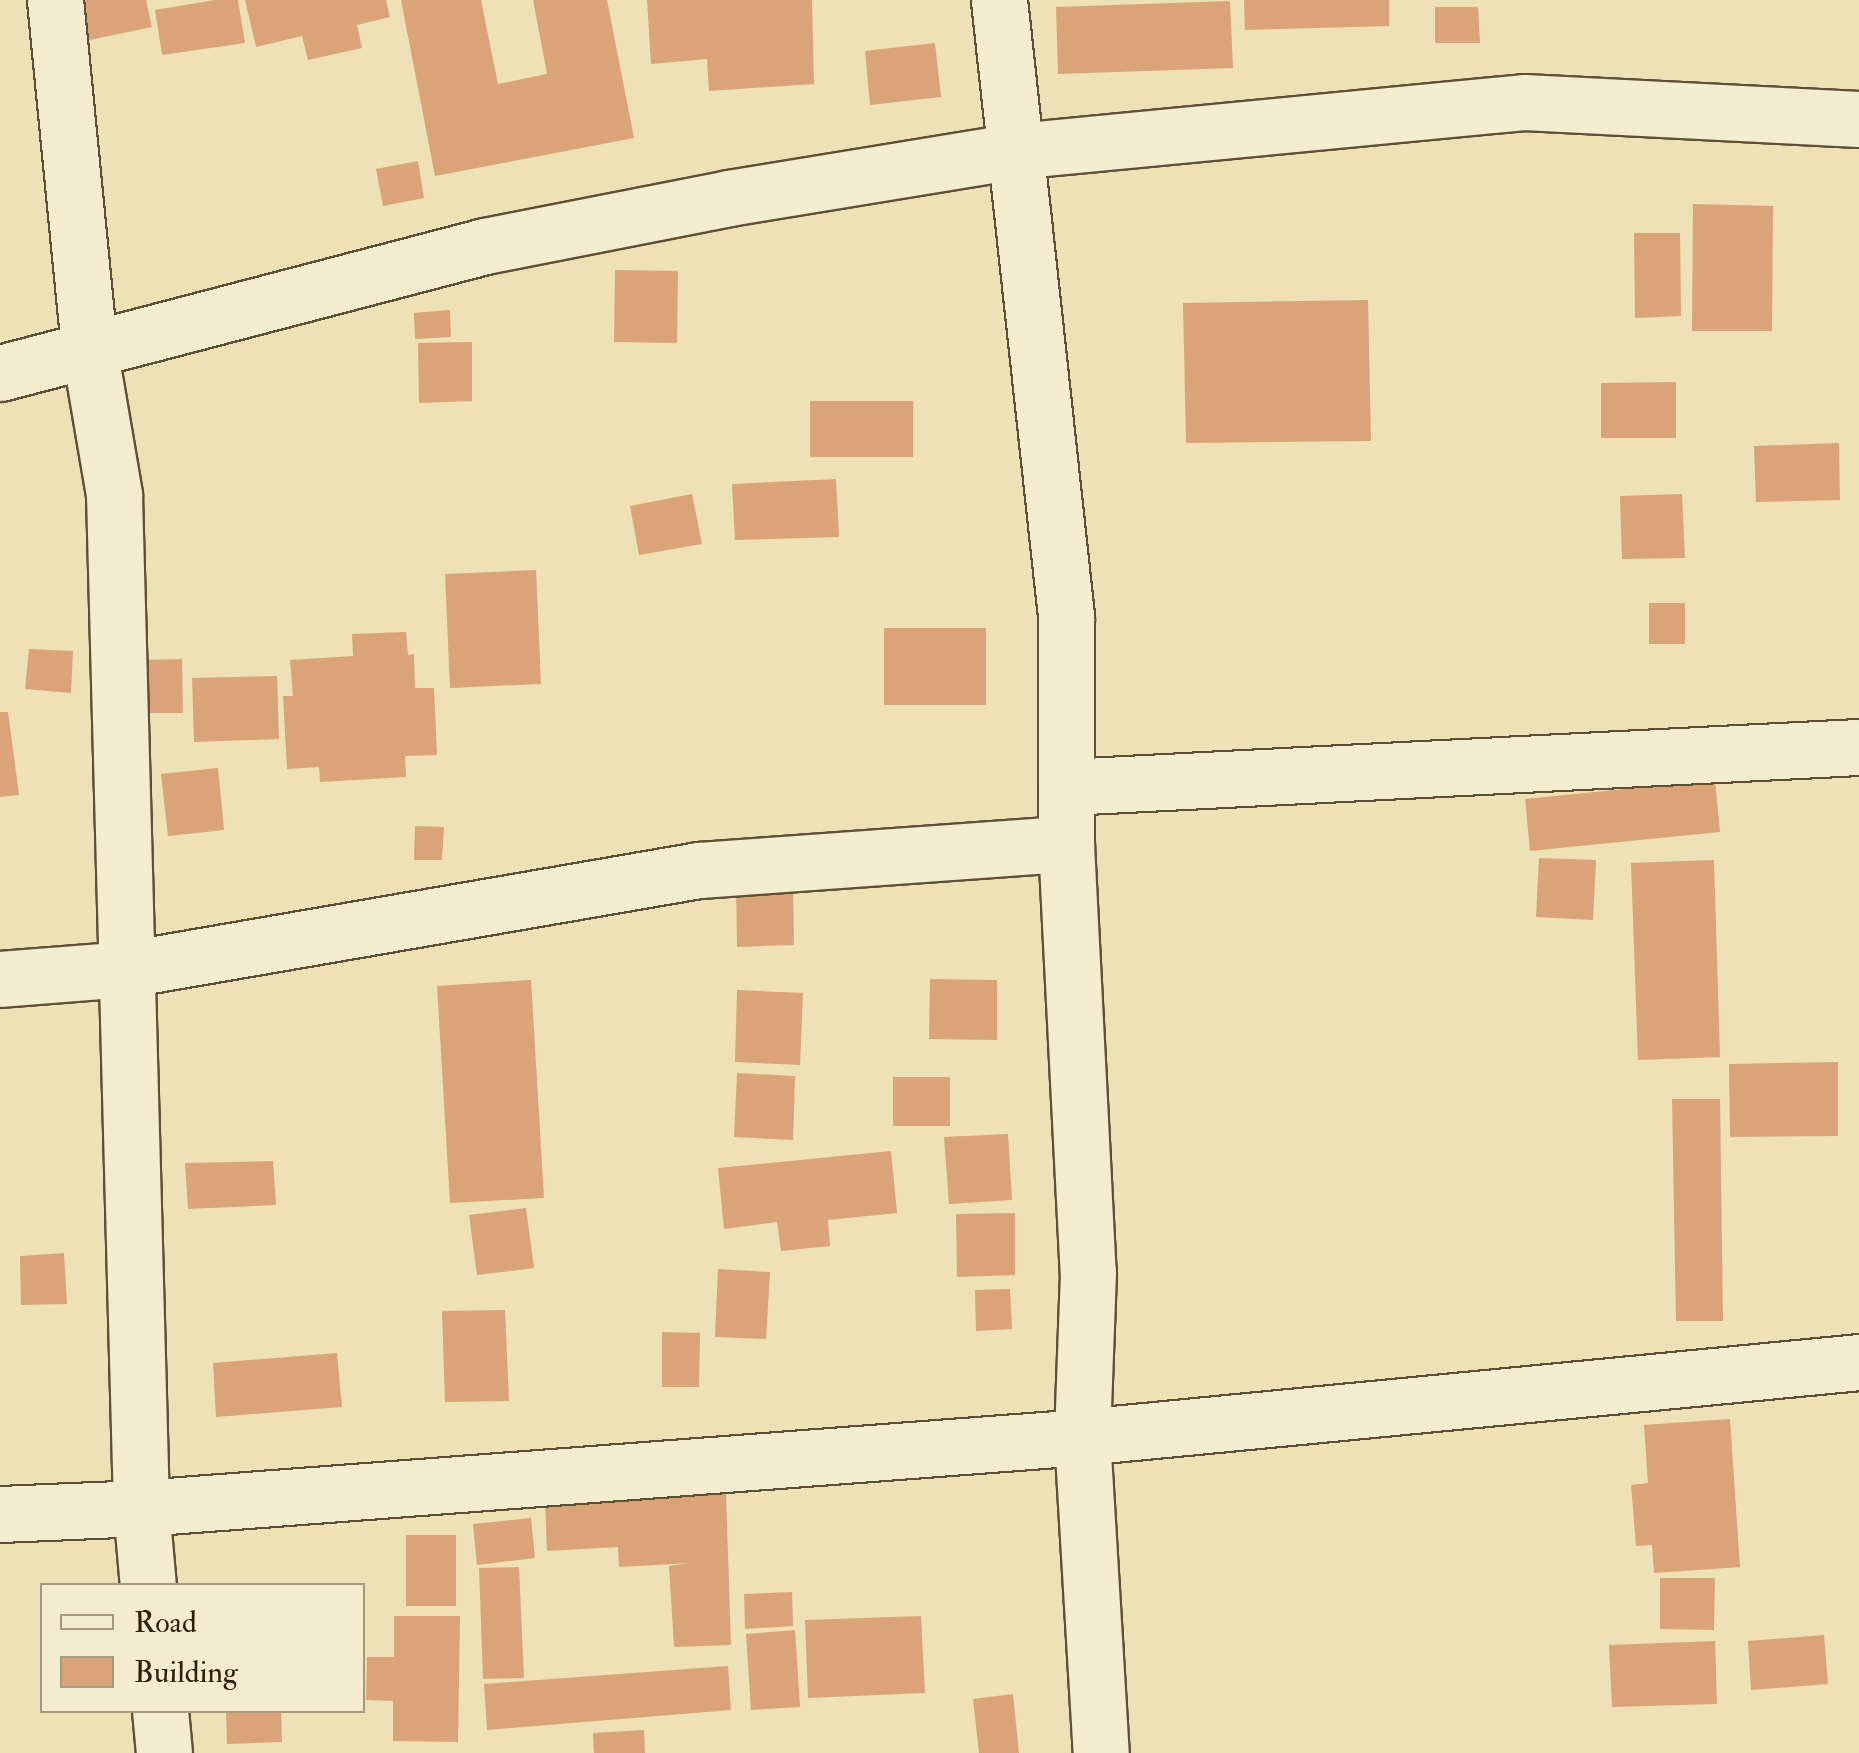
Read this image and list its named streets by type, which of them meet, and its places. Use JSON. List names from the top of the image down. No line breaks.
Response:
{"legend":["Road","Building"]}
